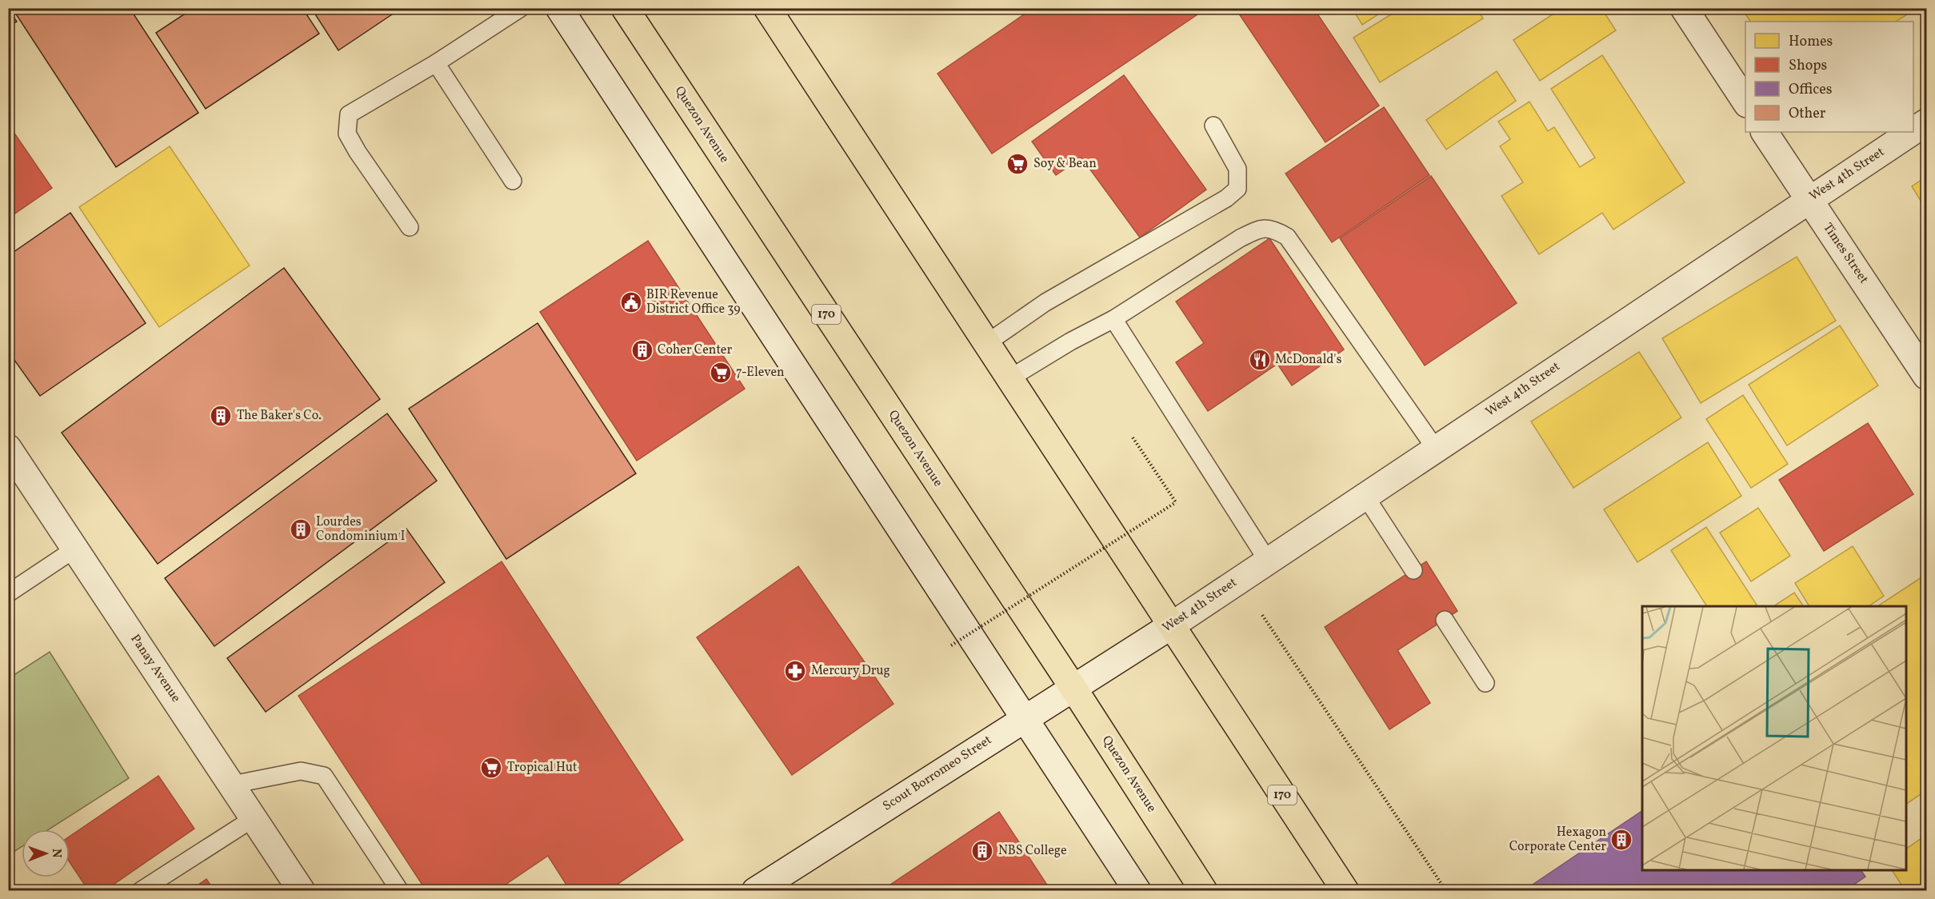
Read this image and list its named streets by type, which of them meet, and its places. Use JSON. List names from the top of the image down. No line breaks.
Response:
{"streets":{"main road":["Quezon Avenue","170"],"street":["West 4th Street","Times Street","Panay Avenue","Scout Borromeo Street"]},"crossings":[["Quezon Avenue","Scout Borromeo Street"],["West 4th Street","Times Street"],["West 4th Street","170"],["West 4th Street","Scout Borromeo Street"]],"places":{"supermarket":["Soy & Bean","7-Eleven","Tropical Hut"],"public building":["BIR Revenue District Office 39"],"building":["Coher Center","The Baker's Co.","Lourdes Condominium I","Hexagon Corporate Center","NBS College"],"restaurant":["McDonald's"],"pharmacy":["Mercury Drug"]},"legend":["Homes","Shops","Offices","Other"],"north":"right"}
